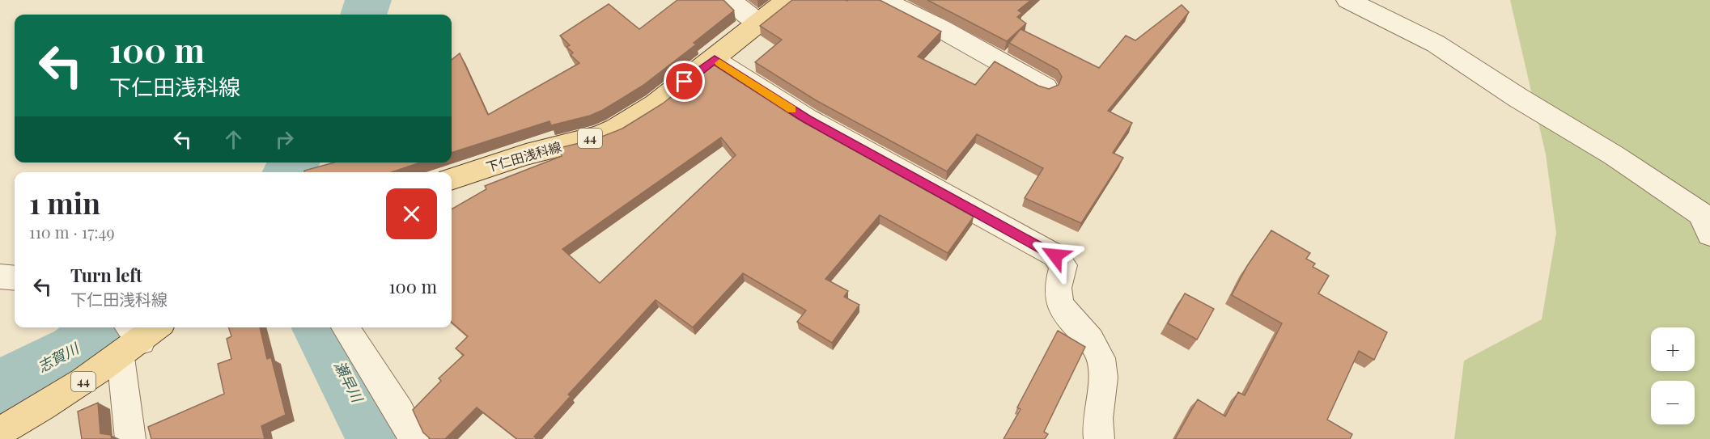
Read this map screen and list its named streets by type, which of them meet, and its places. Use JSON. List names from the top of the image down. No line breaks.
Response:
{"streets":{"main road":["44","下仁田浅科線"]},"water":["志賀川","瀬早川"],"page":{"turn":["100 m","下仁田浅科線"],"heading":["1 min","110 m · 17:49"],"list":[{"name":"Turn left","note":"下仁田浅科線","value":"100 m"}],"map_buttons":["+","−"]}}
